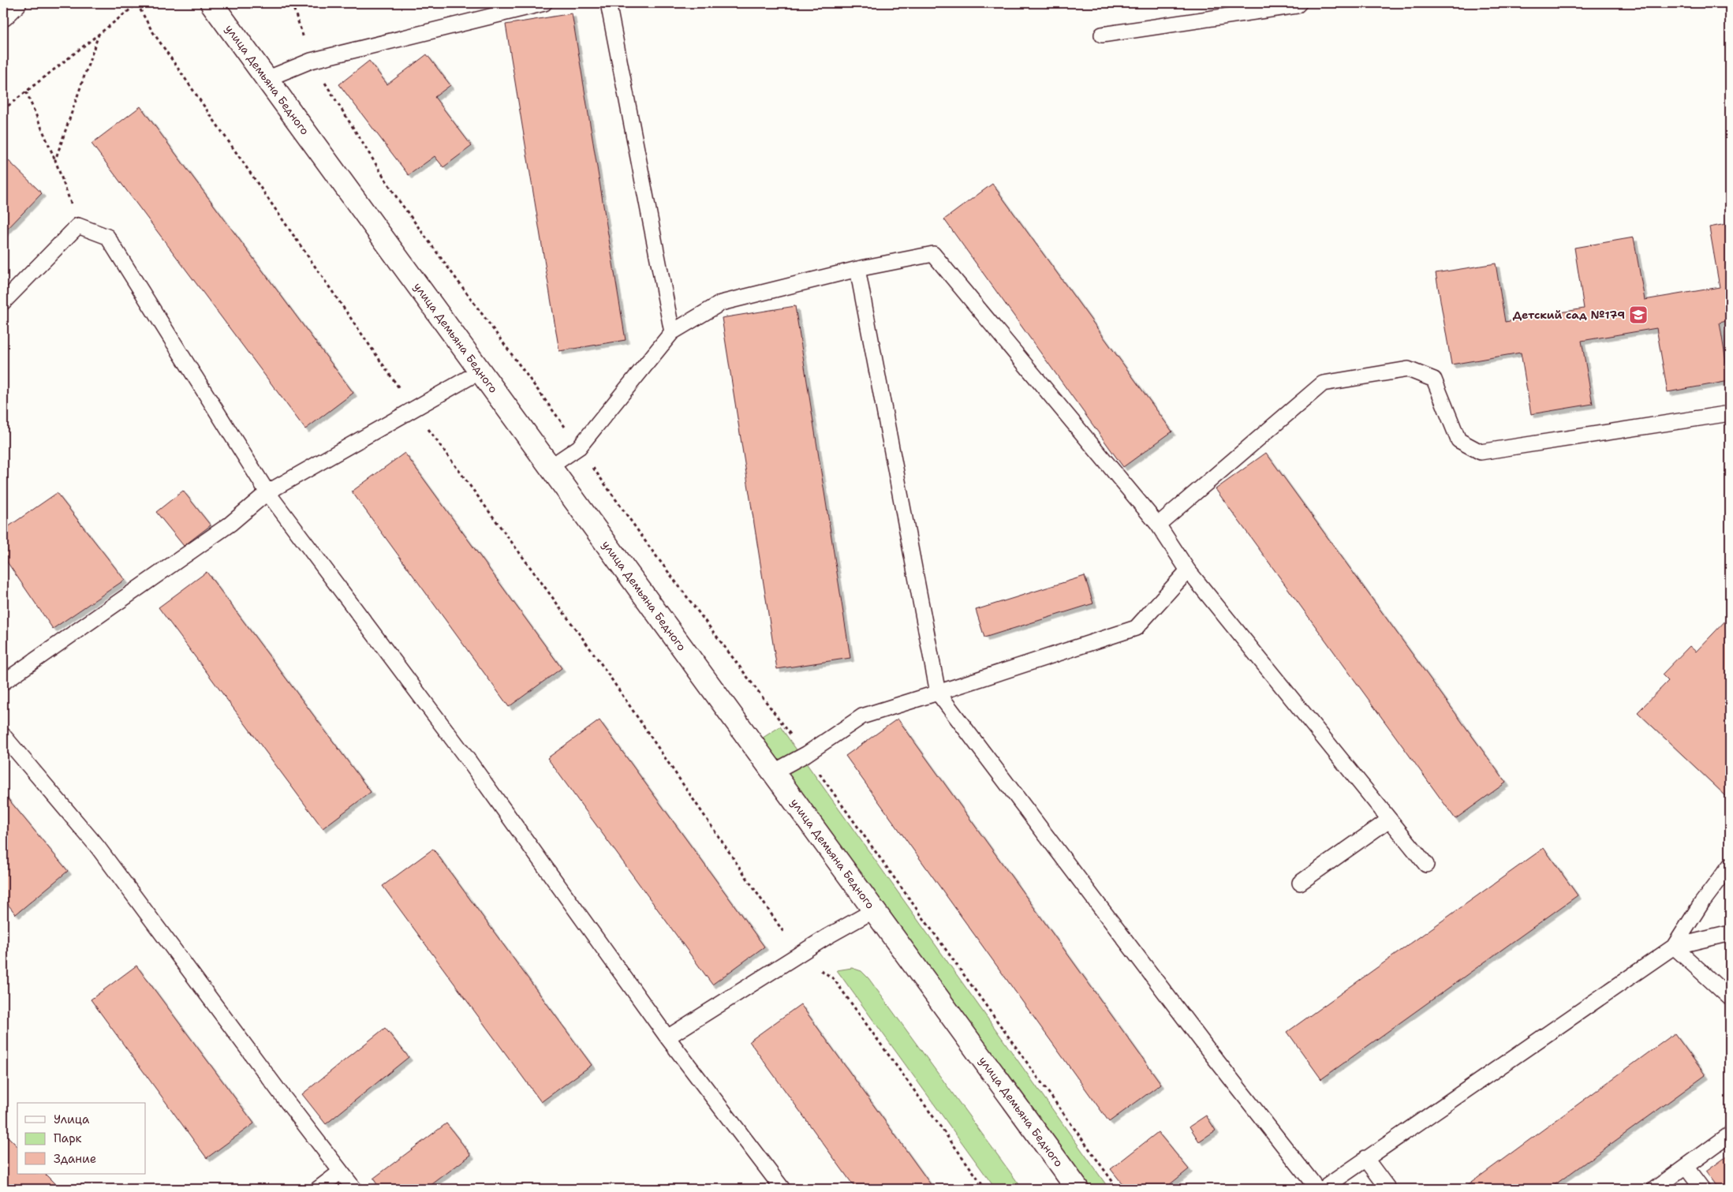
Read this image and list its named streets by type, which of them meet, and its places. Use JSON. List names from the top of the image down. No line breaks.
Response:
{"streets":{"street":["улица Демьяна Бедного"]},"places":{"school or university":["Детский сад №179"]},"legend":["Улица","Парк","Здание"]}
